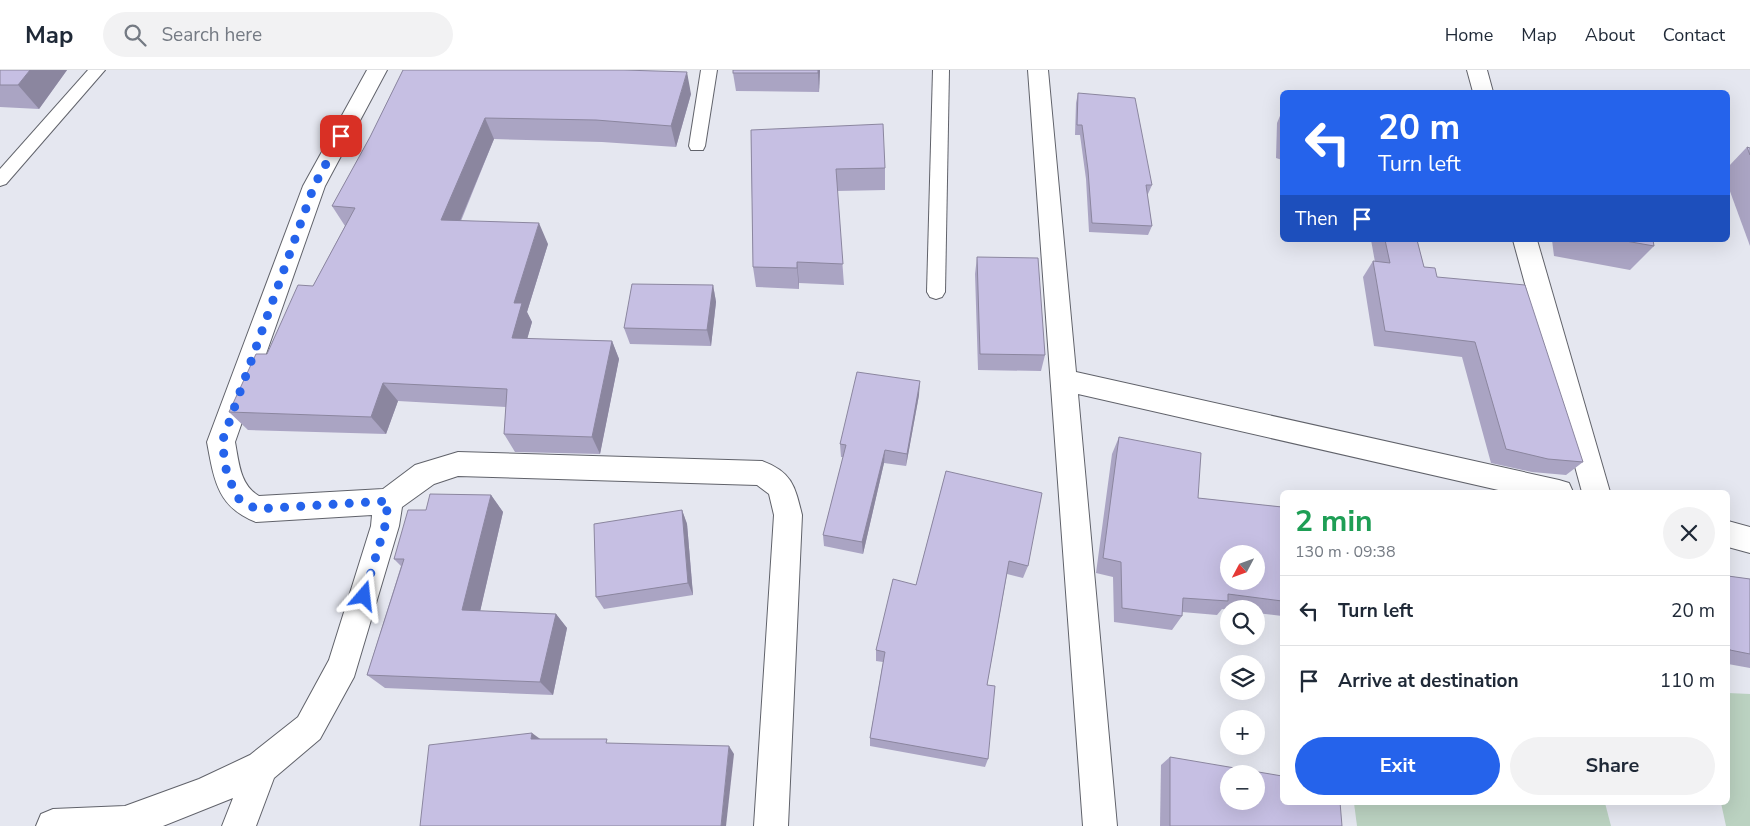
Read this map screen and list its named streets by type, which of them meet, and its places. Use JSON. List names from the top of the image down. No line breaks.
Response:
{"north":"bottom left","page":{"header":"Map","search":"Search here","nav":["Home","Map","About","Contact"],"turn":["20 m","Turn left"],"then":"Then","heading":["2 min","130 m · 09:38"],"map_buttons":["+","−"],"list":[{"name":"Turn left","value":"20 m"},{"name":"Arrive at destination","value":"110 m"}],"buttons":["Exit","Share"]}}
